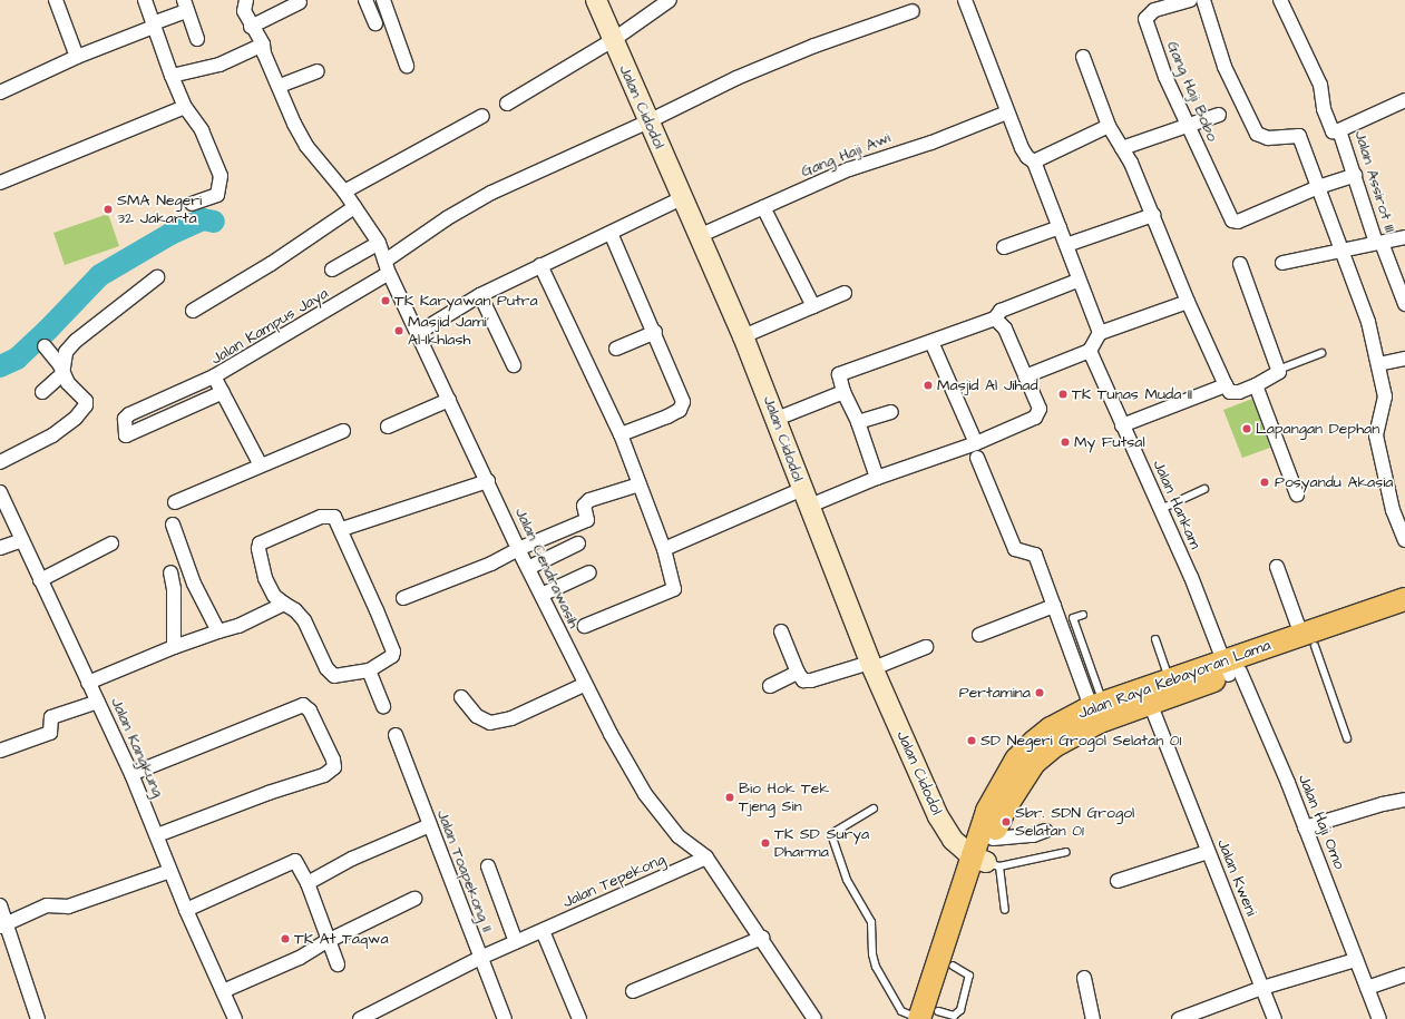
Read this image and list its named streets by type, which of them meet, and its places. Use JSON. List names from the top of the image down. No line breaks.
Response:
{"streets":{"main road":["Jalan Raya Kebayoran Lama"],"street":["Gang Haji Bobo","Jalan Cidodol","Gang Haji Awi","Jalan Assirot III","Jalan Kampus Jaya","Jalan Hankam","Jalan Cendrawasih","Jalan Kangkung","Jalan Haji Omo","Jalan Toapekong II","Jalan Kweni","Jalan Tepekong"]},"crossings":[["Jalan Cidodol","Gang Haji Awi"],["Jalan Cidodol","Jalan Kampus Jaya"],["Jalan Cidodol","Jalan Raya Kebayoran Lama"],["Jalan Kampus Jaya","Jalan Cendrawasih"],["Jalan Hankam","Jalan Raya Kebayoran Lama"],["Jalan Hankam","Jalan Haji Omo"],["Jalan Cendrawasih","Jalan Tepekong"],["Jalan Raya Kebayoran Lama","Jalan Haji Omo"],["Jalan Raya Kebayoran Lama","Jalan Kweni"],["Jalan Toapekong II","Jalan Tepekong"]],"places":["SMA Negeri 32 Jakarta","TK Karyawan Putra","Masjid Jami' Al-Ikhlash","Masjid Al Jihad","TK Tunas Muda II","Lapangan Dephan","My Futsal","Posyandu Akasia","Pertamina","SD Negeri Grogol Selatan 01","Bio Hok Tek Tjeng Sin","Sbr. SDN Grogol Selatan 01","TK SD Surya Dharma","TK At Taqwa"]}
